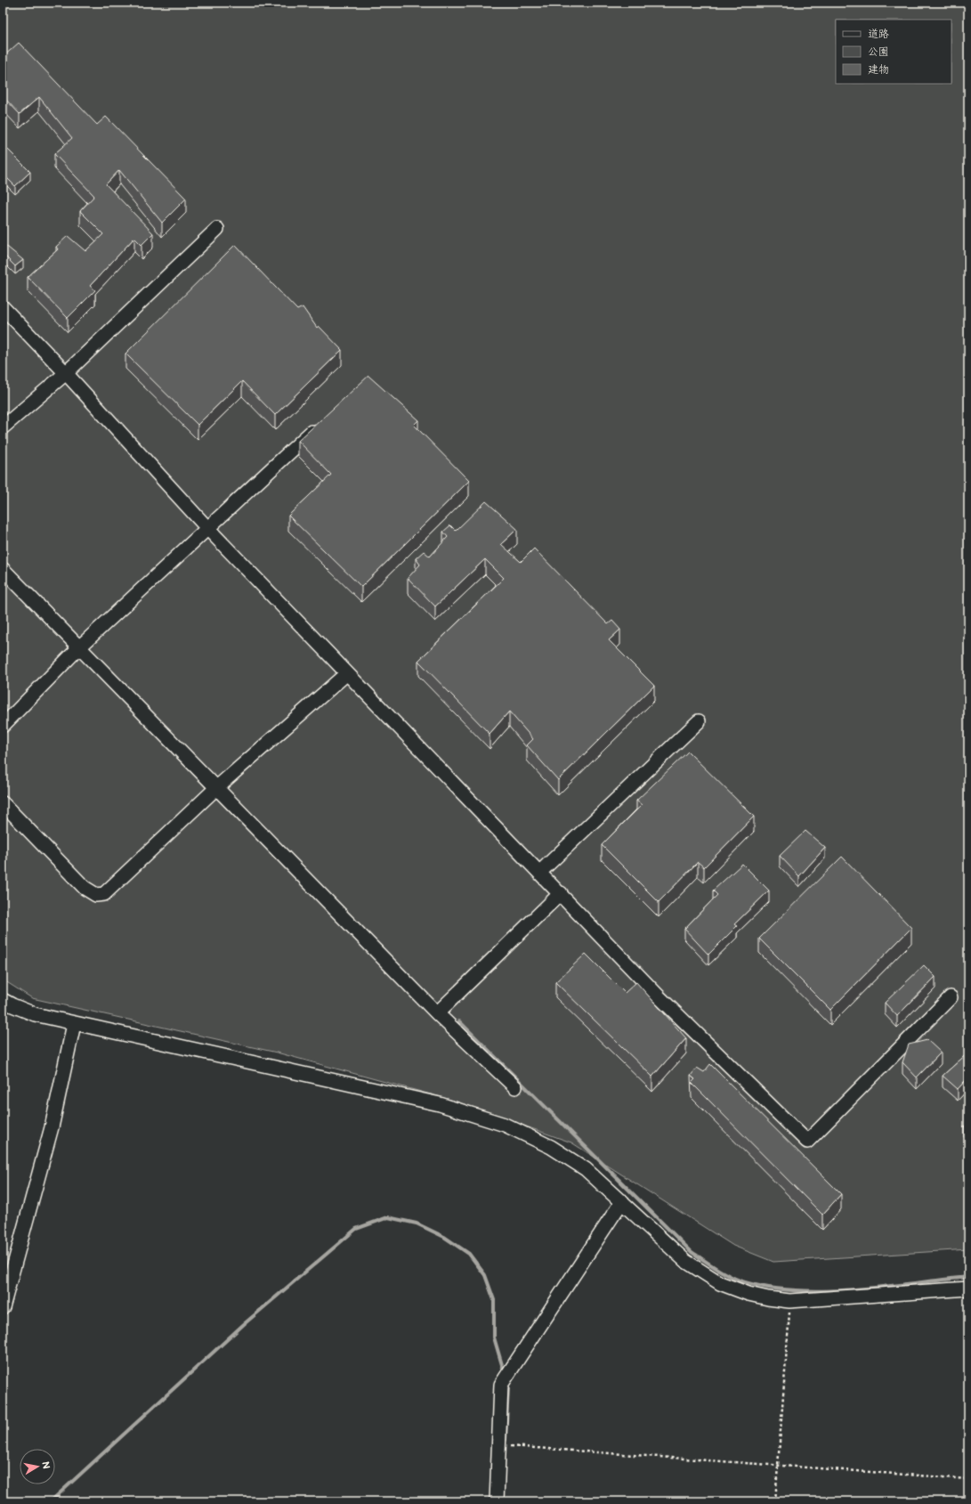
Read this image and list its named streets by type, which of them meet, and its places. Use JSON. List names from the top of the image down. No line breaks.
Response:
{"legend":["道路","公園","建物"],"north":"right"}
